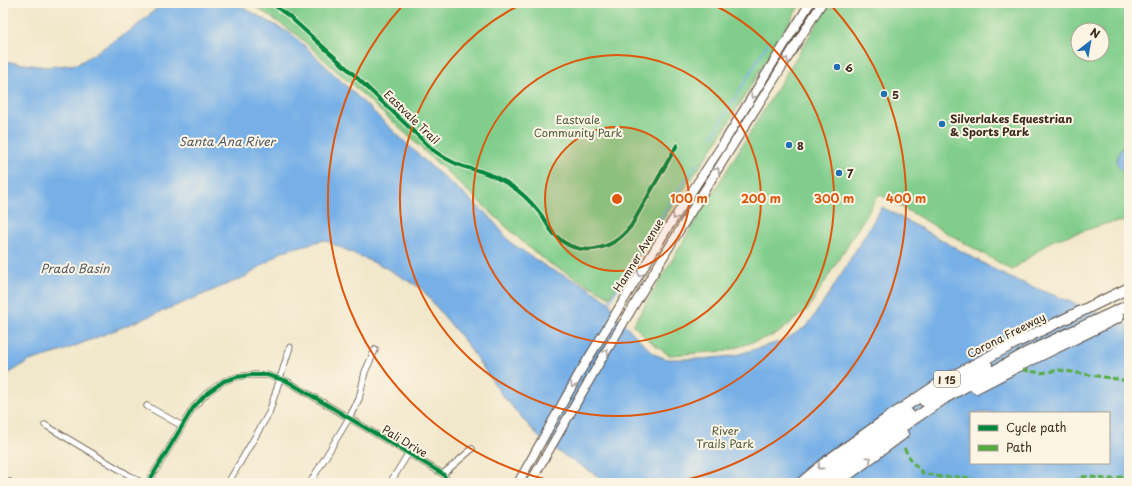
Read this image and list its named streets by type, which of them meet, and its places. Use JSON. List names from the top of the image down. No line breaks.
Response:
{"streets":{"highway":["Corona Freeway","I 15"],"main road":["Hamner Avenue"],"street":["Pali Drive"],"cycle path":["Eastvale Trail"]},"water":["Santa Ana River","Prado Basin"],"parks":["Eastvale Community Park","River Trails Park"],"places":["6","5","Silverlakes Equestrian & Sports Park","8","7"],"legend":["Cycle path","Path"],"north":"top right","rings":["100 m","200 m","300 m","400 m"]}
